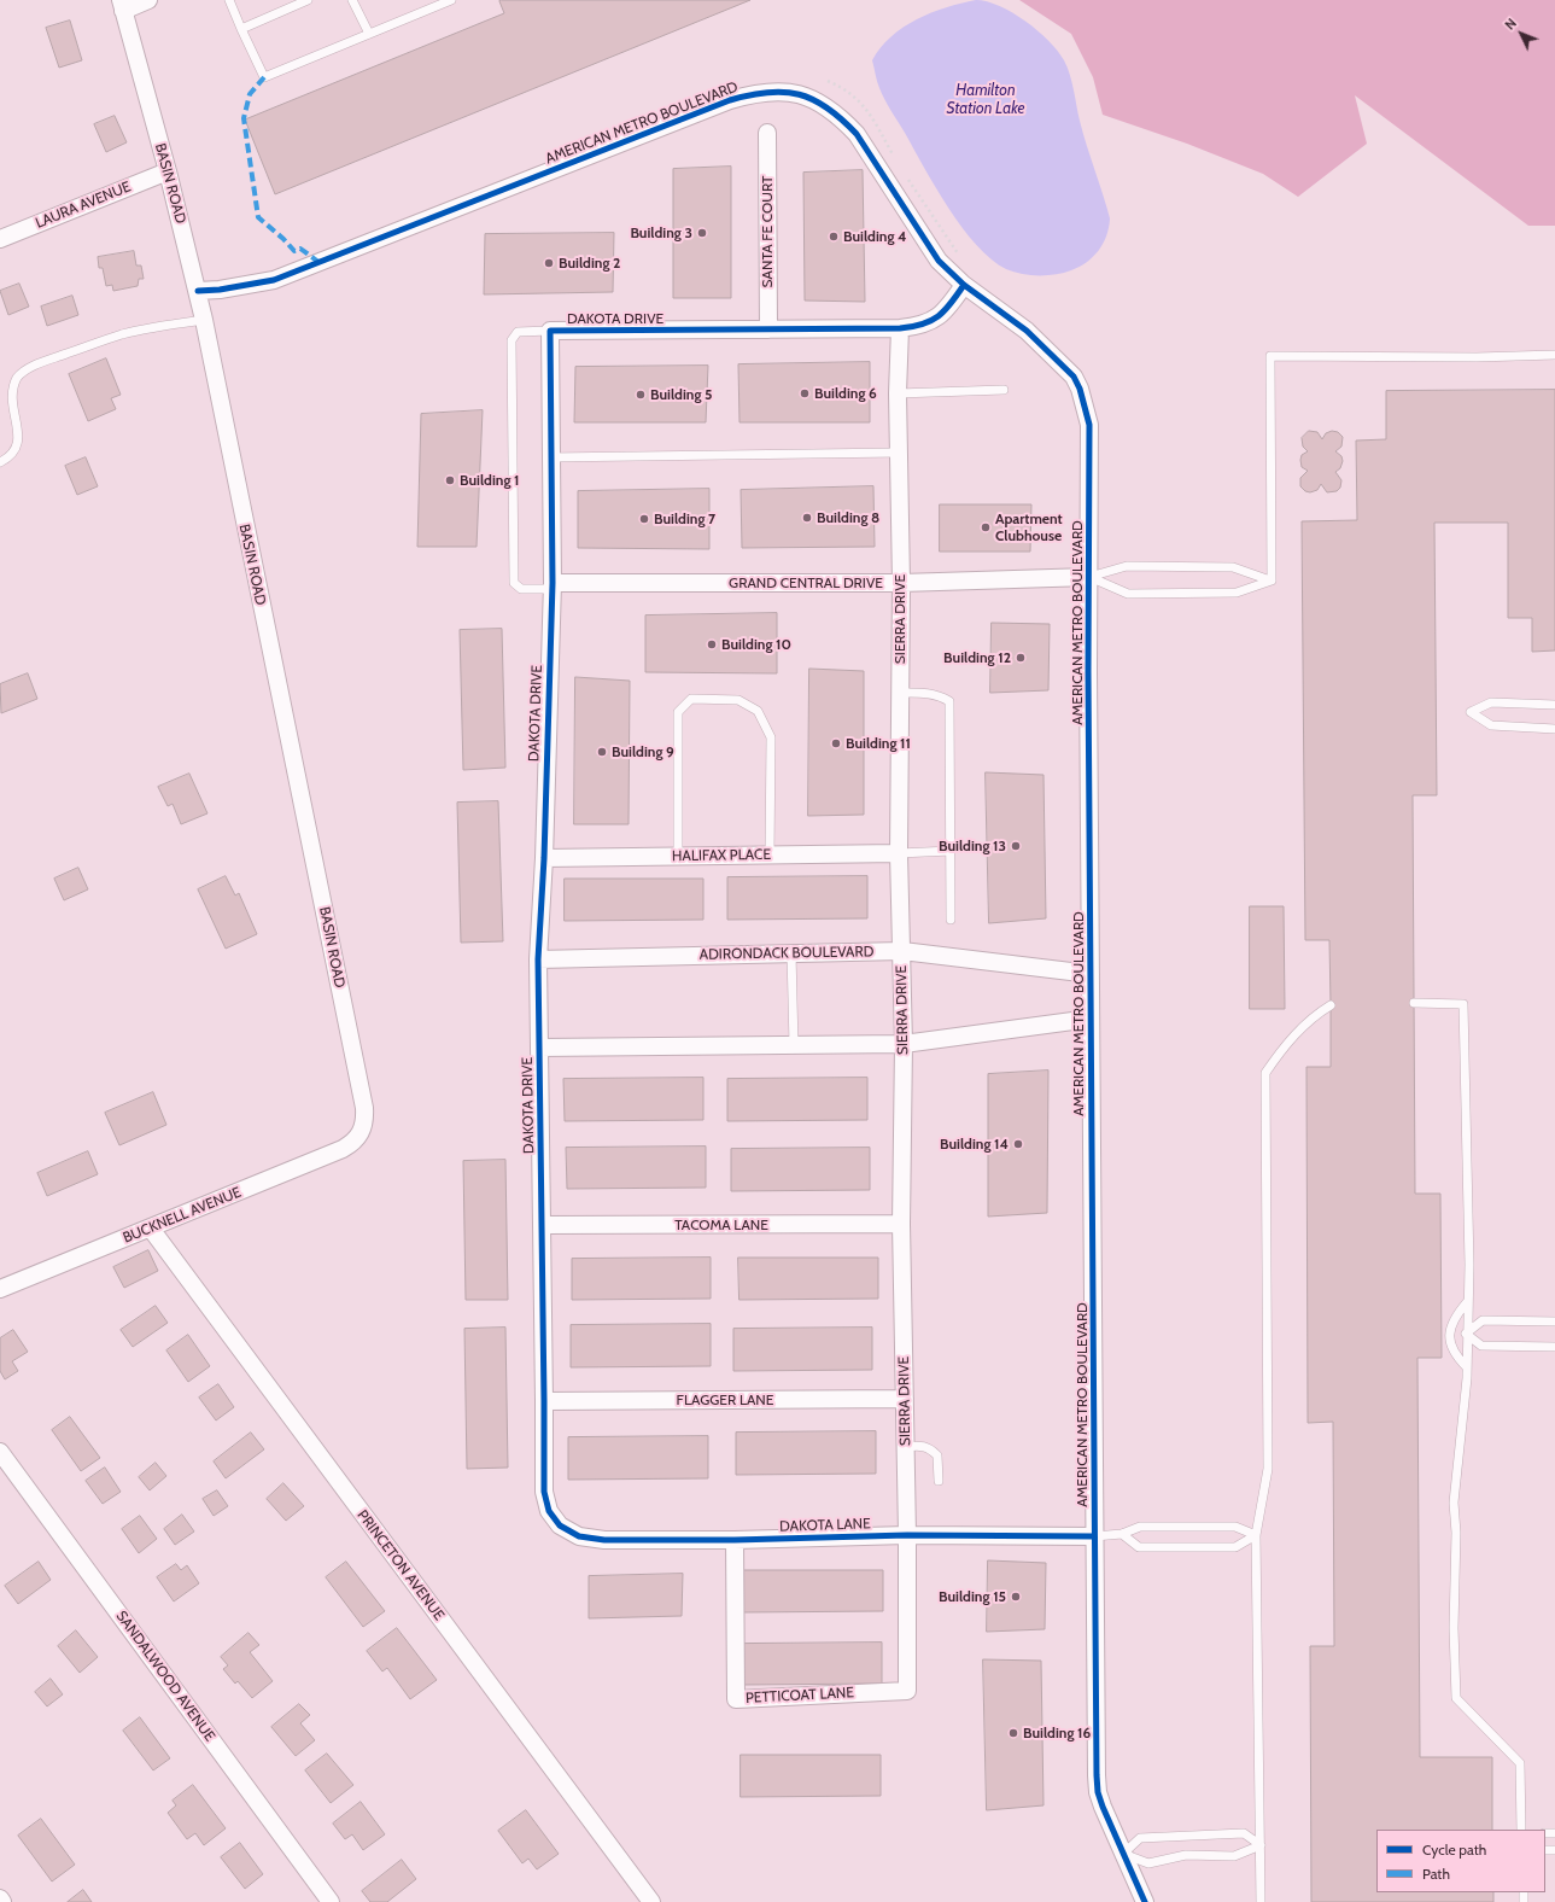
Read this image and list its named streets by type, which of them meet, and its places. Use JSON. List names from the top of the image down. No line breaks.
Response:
{"streets":{"street":["AMERICAN METRO BOULEVARD","BASIN ROAD","LAURA AVENUE","SANTA FE COURT","DAKOTA DRIVE","GRAND CENTRAL DRIVE","SIERRA DRIVE","HALIFAX PLACE","ADIRONDACK BOULEVARD","BUCKNELL AVENUE","TACOMA LANE","FLAGGER LANE","DAKOTA LANE","PRINCETON AVENUE","SANDALWOOD AVENUE","PETTICOAT LANE"]},"crossings":[["AMERICAN METRO BOULEVARD","BASIN ROAD"],["AMERICAN METRO BOULEVARD","DAKOTA DRIVE"],["AMERICAN METRO BOULEVARD","GRAND CENTRAL DRIVE"],["AMERICAN METRO BOULEVARD","ADIRONDACK BOULEVARD"],["AMERICAN METRO BOULEVARD","DAKOTA LANE"],["BASIN ROAD","LAURA AVENUE"],["BASIN ROAD","BUCKNELL AVENUE"],["SANTA FE COURT","DAKOTA DRIVE"],["DAKOTA DRIVE","GRAND CENTRAL DRIVE"],["DAKOTA DRIVE","SIERRA DRIVE"],["DAKOTA DRIVE","HALIFAX PLACE"],["DAKOTA DRIVE","ADIRONDACK BOULEVARD"],["DAKOTA DRIVE","TACOMA LANE"],["DAKOTA DRIVE","FLAGGER LANE"],["DAKOTA DRIVE","DAKOTA LANE"],["GRAND CENTRAL DRIVE","SIERRA DRIVE"],["SIERRA DRIVE","HALIFAX PLACE"],["SIERRA DRIVE","ADIRONDACK BOULEVARD"],["SIERRA DRIVE","TACOMA LANE"],["SIERRA DRIVE","FLAGGER LANE"],["SIERRA DRIVE","DAKOTA LANE"],["SIERRA DRIVE","PETTICOAT LANE"],["BUCKNELL AVENUE","PRINCETON AVENUE"],["DAKOTA LANE","PETTICOAT LANE"]],"water":["Hamilton Station Lake"],"places":["Building 3","Building 4","Building 2","Building 6","Building 5","Building 1","Building 8","Building 7","Apartment Clubhouse","Building 10","Building 12","Building 11","Building 9","Building 13","Building 14","Building 15","Building 16"],"legend":["Cycle path","Path"],"north":"top left"}
